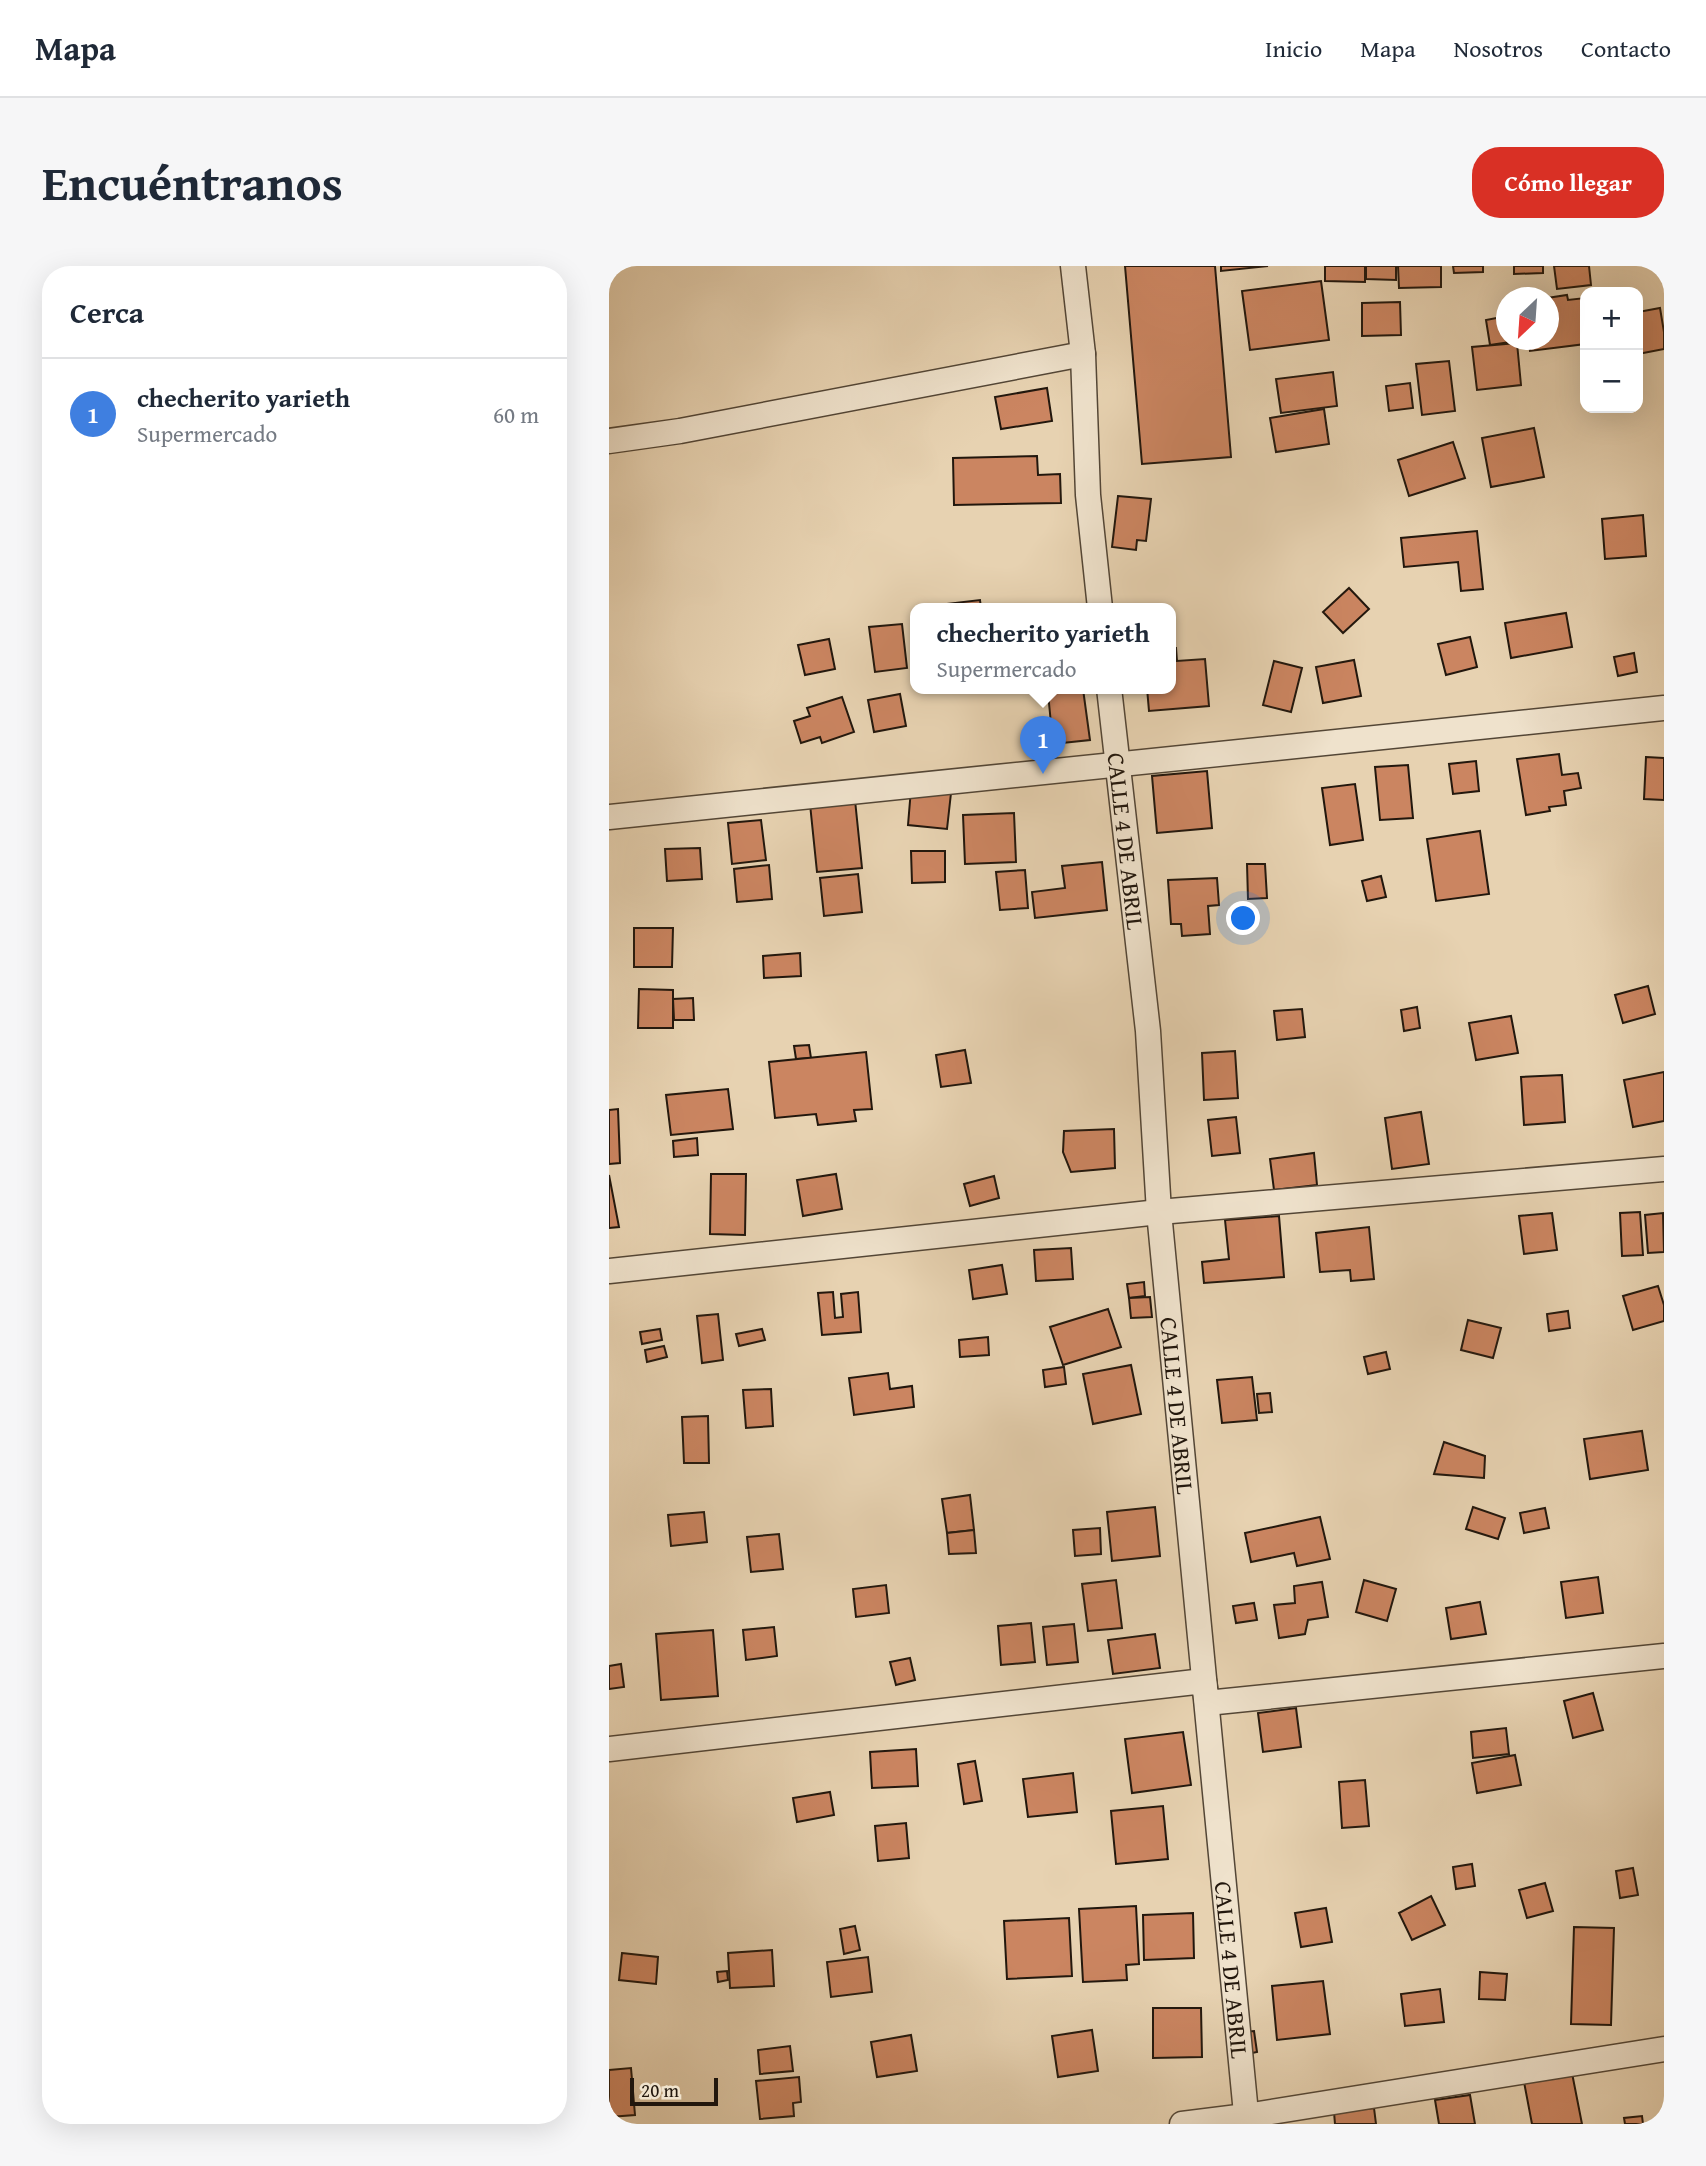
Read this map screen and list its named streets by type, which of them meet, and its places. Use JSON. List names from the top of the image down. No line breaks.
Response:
{"streets":{"street":["CALLE 4 DE ABRIL"]},"scale_bar":"20 m","north":"bottom left","page":{"header":"Mapa","nav":["Inicio","Mapa","Nosotros","Contacto"],"title":"Encuéntranos","buttons":"Cómo llegar","heading":"Cerca","map_buttons":["+","−"],"list":[{"mark":"1","name":"checherito yarieth","note":"Supermercado","value":"60 m"}],"popup":["checherito yarieth","Supermercado"],"pins":"1","scale":"20 m"}}
